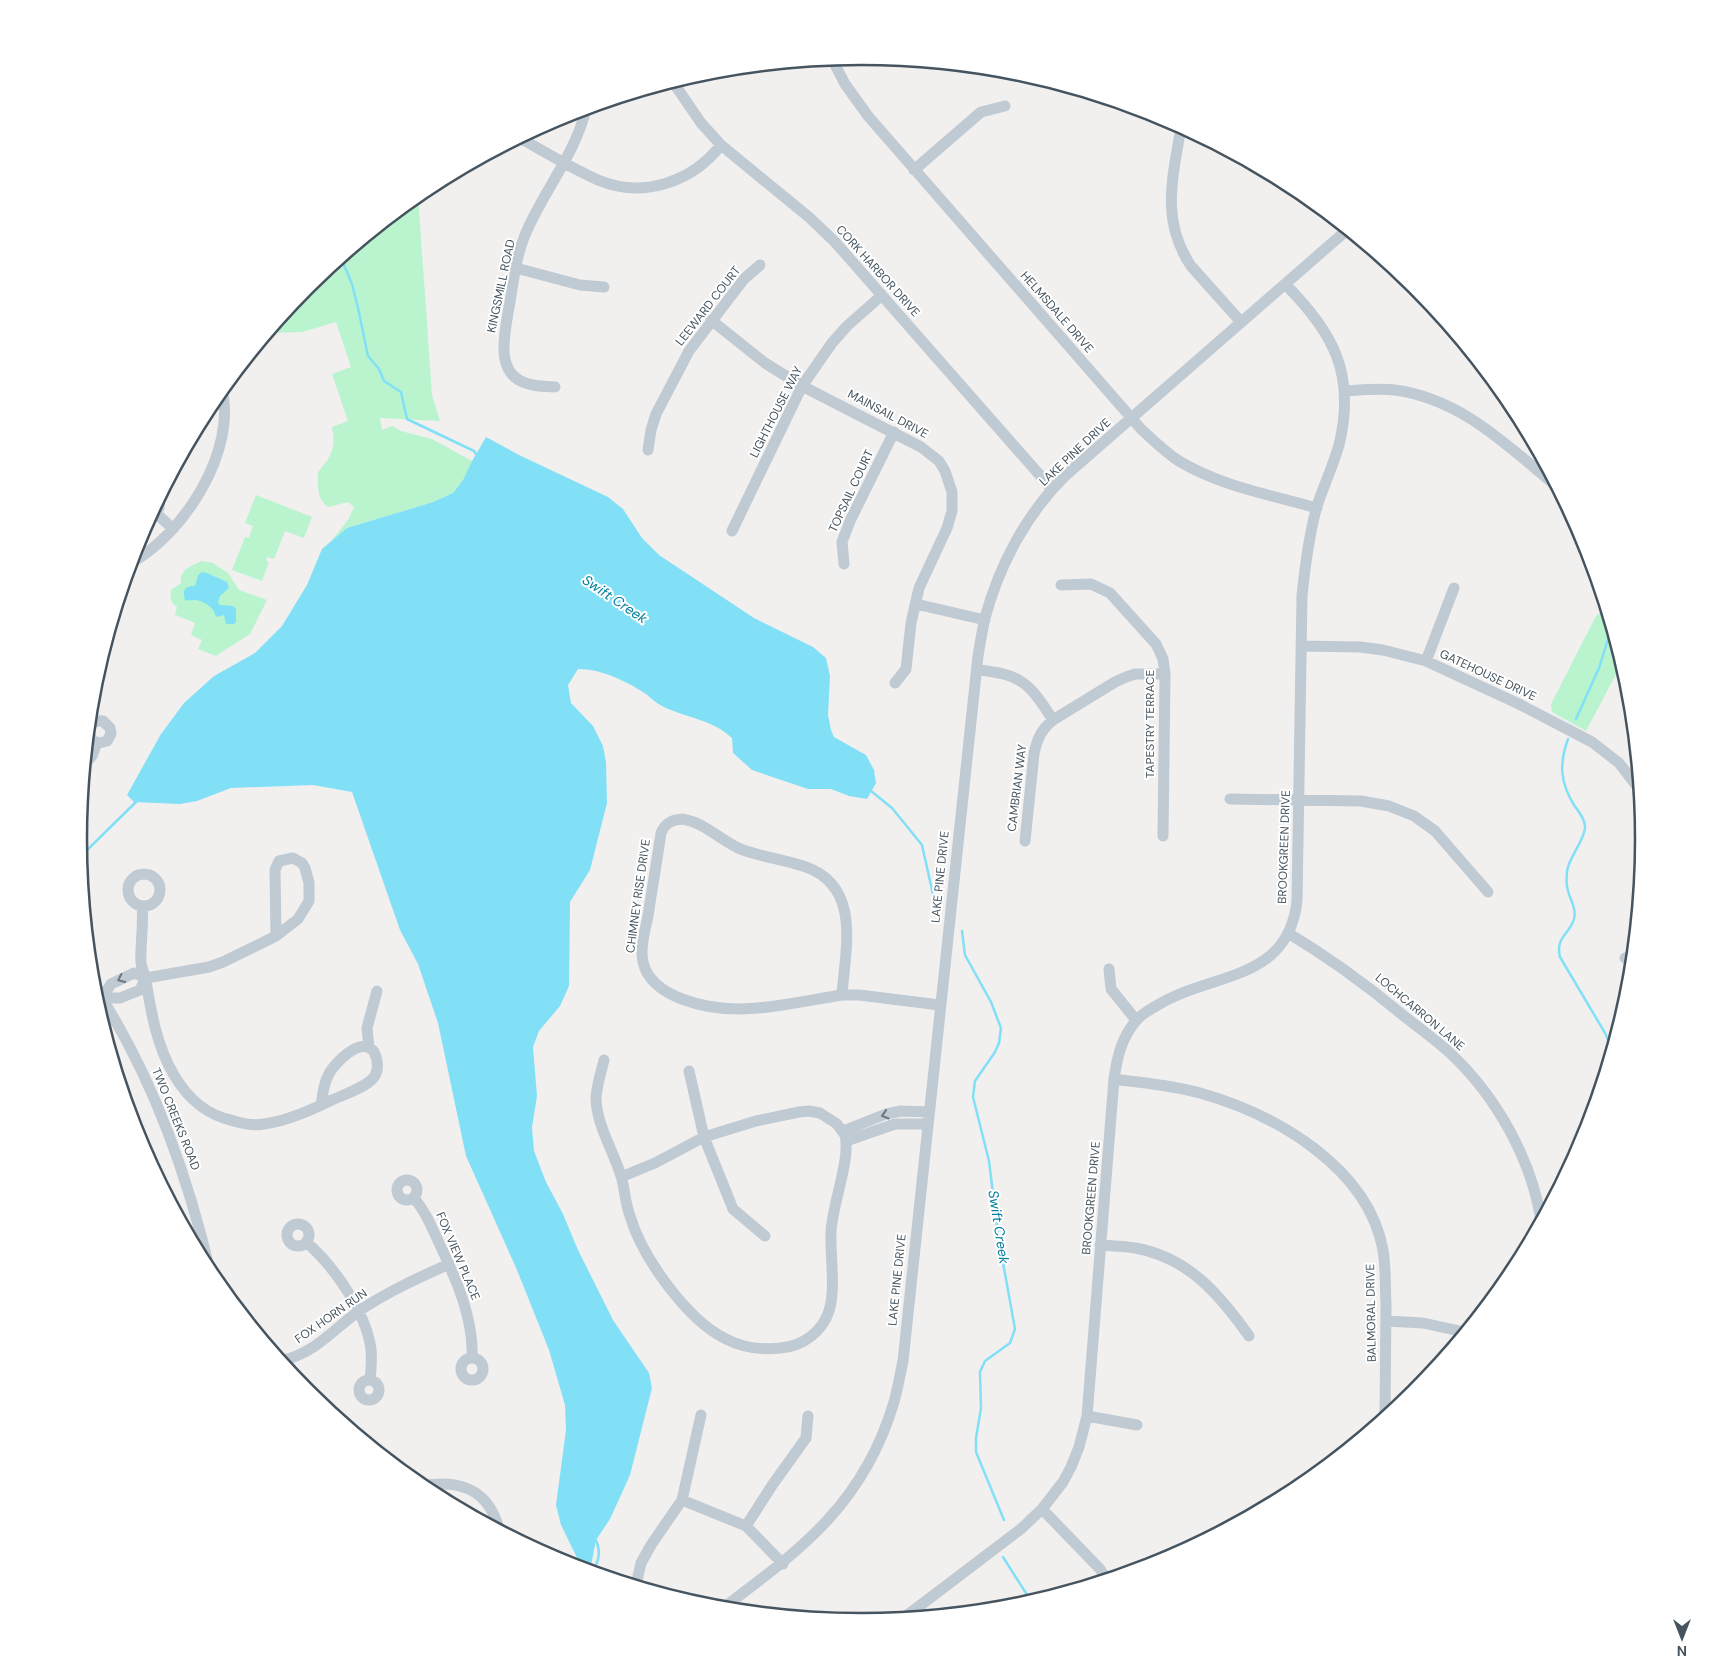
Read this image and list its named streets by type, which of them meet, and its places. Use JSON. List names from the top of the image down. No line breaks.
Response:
{"streets":{"street":["CORK HARBOR DRIVE","KINGSMILL ROAD","LEEWARD COURT","HELMSDALE DRIVE","LIGHTHOUSE WAY","MAINSAIL DRIVE","LAKE PINE DRIVE","TOPSAIL COURT","GATEHOUSE DRIVE","TAPESTRY TERRACE","CAMBRIAN WAY","BROOKGREEN DRIVE","CHIMNEY RISE DRIVE","LOCHCARRON LANE","TWO CREEKS ROAD","FOX VIEW PLACE","BALMORAL DRIVE","FOX HORN RUN"]},"crossings":[["CORK HARBOR DRIVE","LIGHTHOUSE WAY"],["CORK HARBOR DRIVE","LAKE PINE DRIVE"],["LEEWARD COURT","MAINSAIL DRIVE"],["HELMSDALE DRIVE","LAKE PINE DRIVE"],["HELMSDALE DRIVE","BROOKGREEN DRIVE"],["LIGHTHOUSE WAY","MAINSAIL DRIVE"],["MAINSAIL DRIVE","TOPSAIL COURT"],["LAKE PINE DRIVE","BROOKGREEN DRIVE"],["LAKE PINE DRIVE","CHIMNEY RISE DRIVE"],["GATEHOUSE DRIVE","BROOKGREEN DRIVE"],["TAPESTRY TERRACE","CAMBRIAN WAY"],["BROOKGREEN DRIVE","LOCHCARRON LANE"],["BROOKGREEN DRIVE","BALMORAL DRIVE"],["FOX VIEW PLACE","FOX HORN RUN"]],"water":["Swift Creek"],"north":"bottom"}
